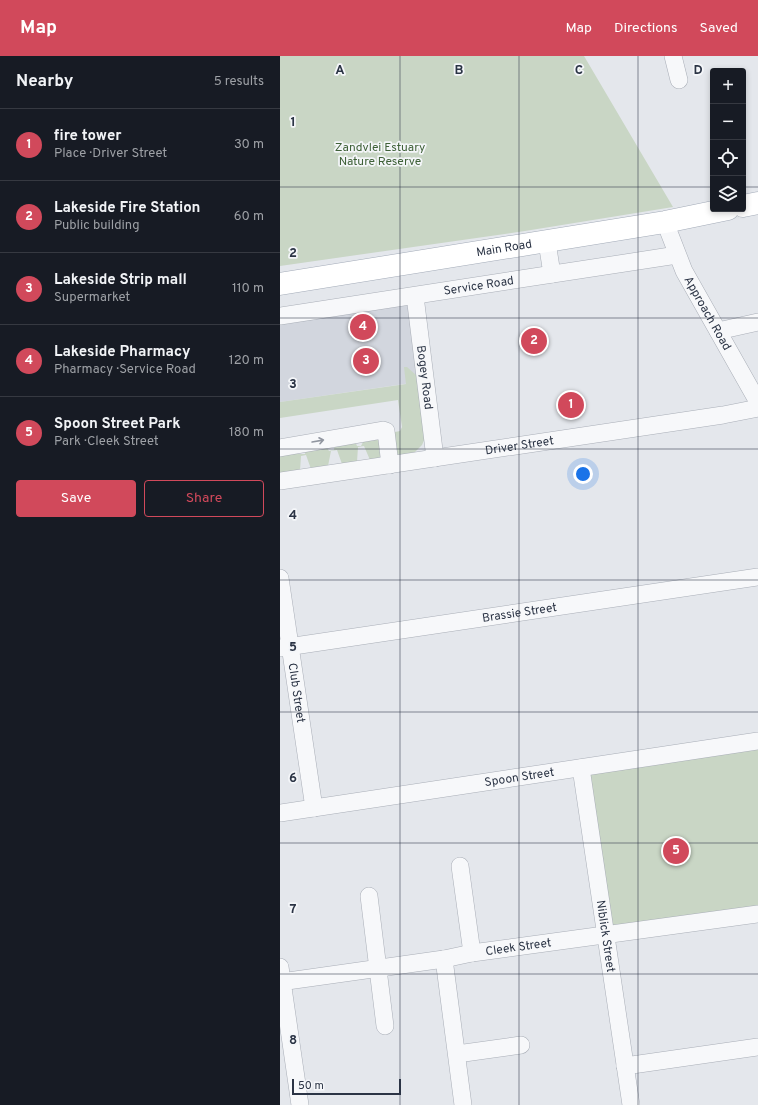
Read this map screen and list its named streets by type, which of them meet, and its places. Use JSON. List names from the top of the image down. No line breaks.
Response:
{"streets":{"main road":["Main Road"],"street":["Service Road","Approach Road","Bogey Road","Driver Street","Brassie Street","Club Street","Spoon Street","Niblick Street","Cleek Street"]},"crossings":[["Main Road","Approach Road"],["Service Road","Approach Road"],["Service Road","Bogey Road"],["Bogey Road","Driver Street"],["Brassie Street","Club Street"],["Club Street","Spoon Street"],["Spoon Street","Niblick Street"],["Niblick Street","Cleek Street"]],"parks":["Zandvlei Estuary Nature Reserve"],"scale_bar":"50 m","page":{"header":"Map","nav":["Map","Directions","Saved"],"heading":["Nearby","5 results"],"map_buttons":["+","−"],"list":[{"mark":"1","name":"fire tower","note":"Place · Driver Street","value":"30 m"},{"mark":"2","name":"Lakeside Fire Station","note":"Public building","value":"60 m"},{"mark":"3","name":"Lakeside Strip mall","note":"Supermarket","value":"110 m"},{"mark":"4","name":"Lakeside Pharmacy","note":"Pharmacy · Service Road","value":"120 m"},{"mark":"5","name":"Spoon Street Park","note":"Park · Cleek Street","value":"180 m"}],"pins":["4","2","3","1","5"],"buttons":["Save","Share"],"scale":"50 m"},"grid":{"columns":["A","B","C","D"],"rows":["1","2","3","4","5","6","7","8"]}}
